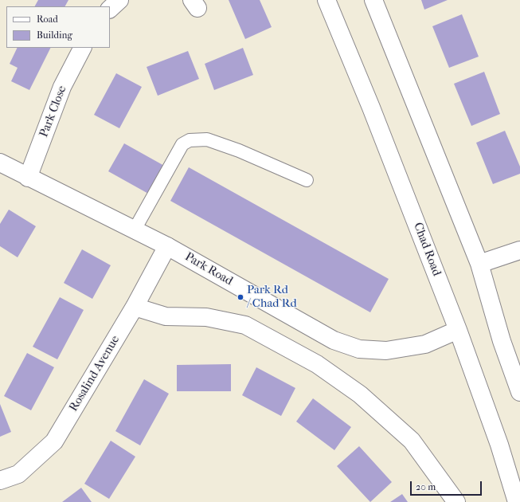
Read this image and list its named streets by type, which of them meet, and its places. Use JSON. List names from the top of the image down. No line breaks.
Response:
{"streets":{"street":["Park Close","Chad Road","Park Road","Rosalind Avenue"]},"crossings":[["Park Close","Park Road"],["Chad Road","Park Road"],["Park Road","Rosalind Avenue"]],"places":["Park Rd / Chad Rd"],"legend":["Road","Building"],"scale_bar":"20 m"}
